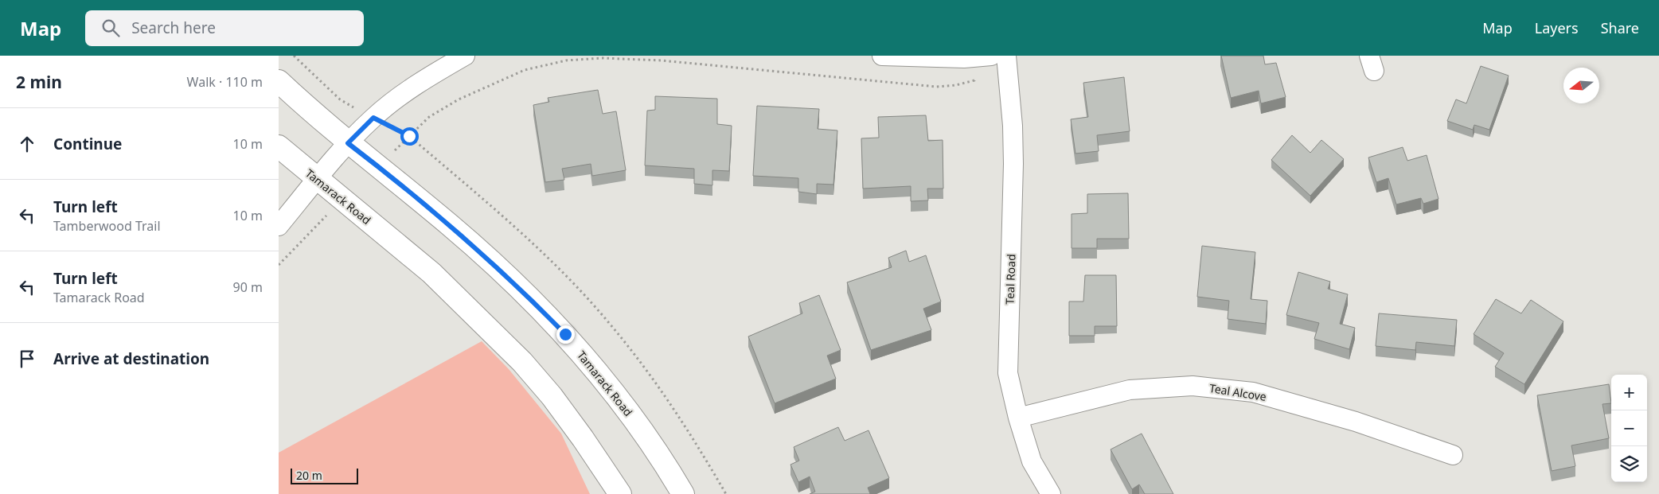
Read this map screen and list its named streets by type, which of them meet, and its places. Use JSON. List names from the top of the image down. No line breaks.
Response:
{"streets":{"street":["Tamarack Road","Teal Road","Teal Alcove"]},"crossings":[["Teal Road","Teal Alcove"]],"scale_bar":"20 m","north":"left","page":{"header":"Map","search":"Search here","nav":["Map","Layers","Share"],"heading":["2 min","Walk · 110 m"],"list":[["Continue","10 m"],["Turn left","Tamberwood Trail","10 m"],["Turn left","Tamarack Road","90 m"],"Arrive at destination"],"map_buttons":["+","−"],"scale":"20 m"}}
